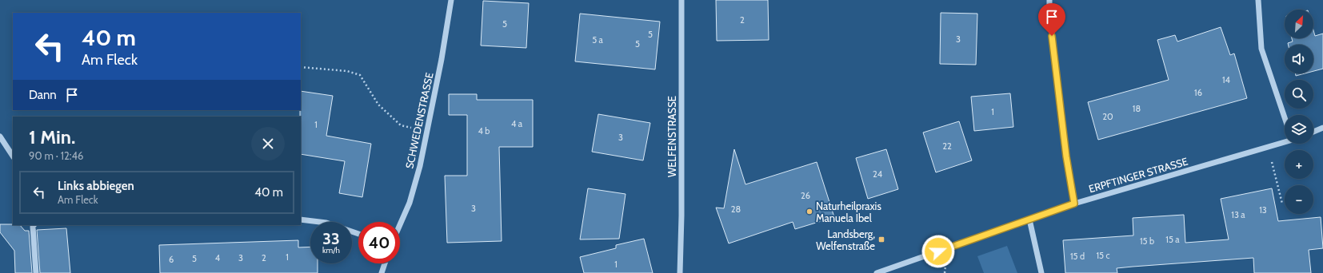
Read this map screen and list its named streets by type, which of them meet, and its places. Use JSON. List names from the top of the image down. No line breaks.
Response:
{"streets":{"street":["SCHWEDENSTRASSE","WELFENSTRASSE","ERPFTINGER STRASSE"]},"places":{"other":["Naturheilpraxis Manuela Ibel"],"transit":["Landsberg, Welfenstraße"]},"house_numbers":["2","5","5","3","5 a","5","14","16","18","1","20","4 a","1","4 b","3","22","24","26","3","28","13","13 a","15 a","15 b","15 c","15 d","1","4","3","2","5","6","1"],"north":"top right","page":{"map_buttons":["+","−"],"turn":["40 m","Am Fleck"],"then":"Dann","heading":["1 Min.","90 m · 12:46"],"list":[{"name":"Links abbiegen","note":"Am Fleck","value":"40 m"}],"speed":"33 km/h","limit":"40"}}
